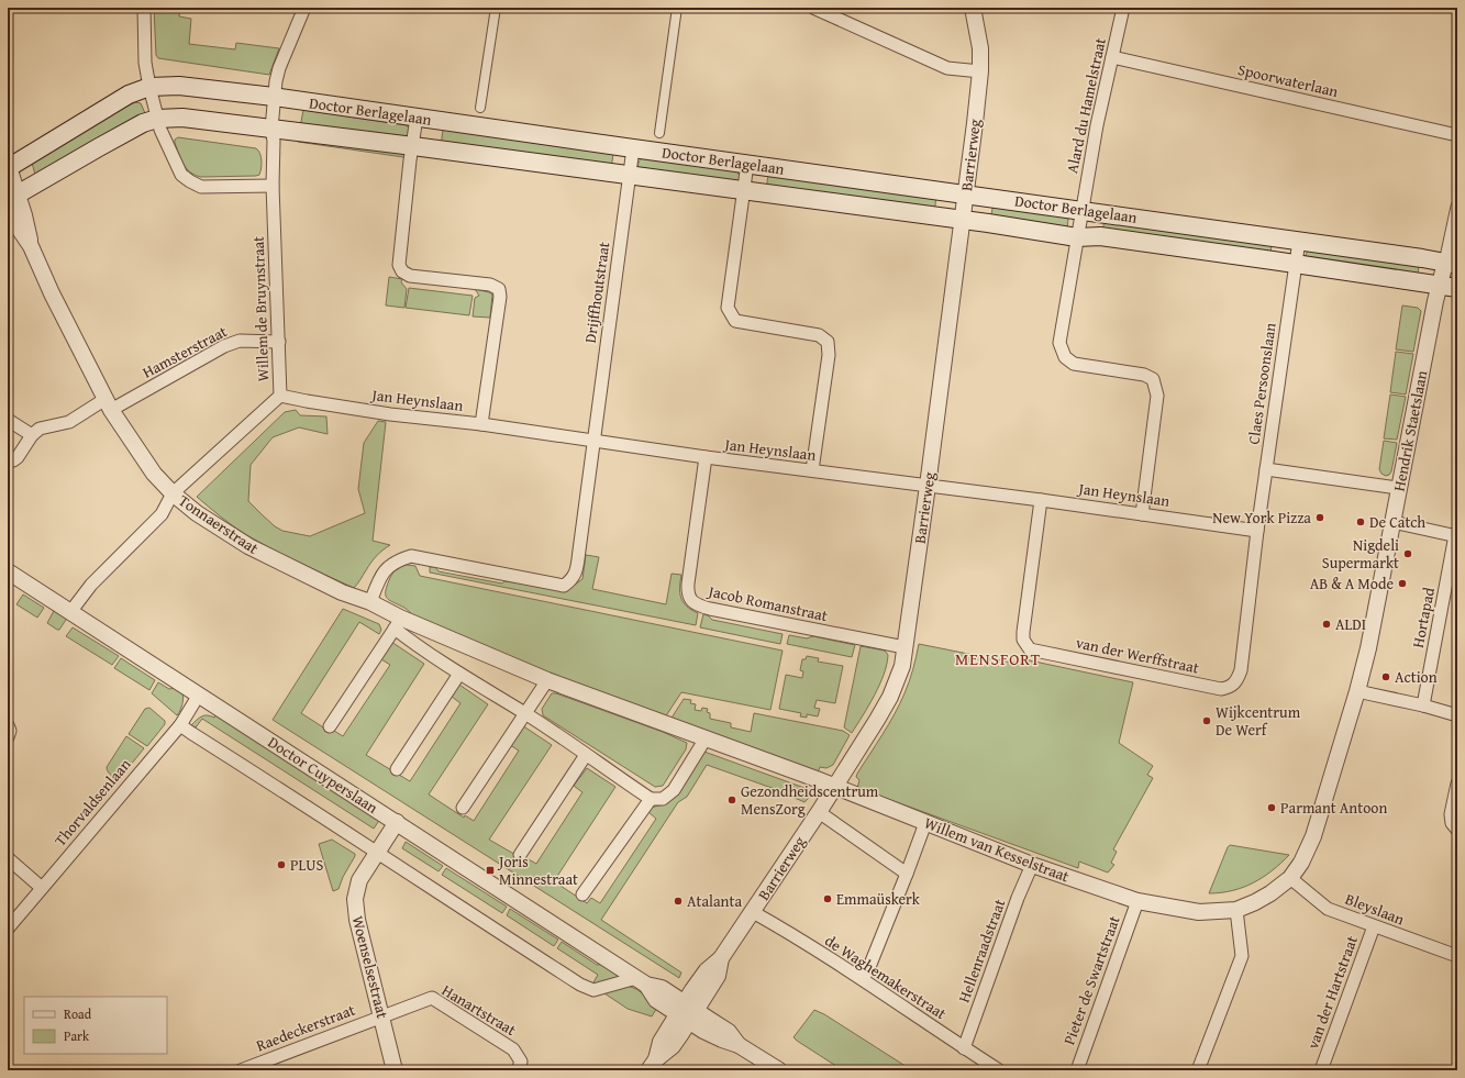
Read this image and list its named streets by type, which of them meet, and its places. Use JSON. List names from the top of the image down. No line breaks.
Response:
{"streets":{"main road":["Doctor Berlagelaan"],"street":["Spoorwaterlaan","Alard du Hamelstraat","Barrierweg","Drijffhoutstraat","Willem de Bruynstraat","Hamsterstraat","Claes Persoonslaan","Jan Heynslaan","Hendrik Staetslaan","Tonnaerstraat","Jacob Romanstraat","Hortapad","van der Werffstraat","Doctor Cuyperslaan","Thorvaldsenlaan","Willem van Kesselstraat","Bleyslaan","Hellenraadstraat","Woenselsestraat","de Waghemakerstraat","Pieter de Swartstraat","van der Hartstraat","Hanartstraat","Raedeckerstraat"]},"crossings":[["Spoorwaterlaan","Alard du Hamelstraat"],["Alard du Hamelstraat","Doctor Berlagelaan"],["Alard du Hamelstraat","Jan Heynslaan"],["Doctor Berlagelaan","Barrierweg"],["Doctor Berlagelaan","Drijffhoutstraat"],["Doctor Berlagelaan","Willem de Bruynstraat"],["Doctor Berlagelaan","Claes Persoonslaan"],["Doctor Berlagelaan","Hendrik Staetslaan"],["Doctor Berlagelaan","Tonnaerstraat"],["Barrierweg","Jan Heynslaan"],["Barrierweg","Jacob Romanstraat"],["Barrierweg","Doctor Cuyperslaan"],["Barrierweg","Willem van Kesselstraat"],["Barrierweg","de Waghemakerstraat"],["Drijffhoutstraat","Jan Heynslaan"],["Drijffhoutstraat","Tonnaerstraat"],["Drijffhoutstraat","Willem van Kesselstraat"],["Willem de Bruynstraat","Hamsterstraat"],["Willem de Bruynstraat","Jan Heynslaan"],["Willem de Bruynstraat","Tonnaerstraat"],["Willem de Bruynstraat","Doctor Cuyperslaan"],["Hamsterstraat","Tonnaerstraat"],["Claes Persoonslaan","Jan Heynslaan"],["Claes Persoonslaan","van der Werffstraat"],["Jan Heynslaan","Jacob Romanstraat"],["Jan Heynslaan","van der Werffstraat"],["Hendrik Staetslaan","Willem van Kesselstraat"],["Hendrik Staetslaan","Bleyslaan"],["Tonnaerstraat","Willem van Kesselstraat"],["Doctor Cuyperslaan","Thorvaldsenlaan"],["Doctor Cuyperslaan","Woenselsestraat"],["Willem van Kesselstraat","Bleyslaan"],["Willem van Kesselstraat","Hellenraadstraat"],["Willem van Kesselstraat","Pieter de Swartstraat"],["Bleyslaan","van der Hartstraat"],["Hellenraadstraat","de Waghemakerstraat"],["Woenselsestraat","Hanartstraat"],["Woenselsestraat","Raedeckerstraat"],["Hanartstraat","Raedeckerstraat"]],"districts":["MENSFORT"],"places":{"other":["New York Pizza","De Catch","Nigdeli Supermarkt","AB & A Mode","ALDI","Action","Wijkcentrum De Werf","Gezondheidscentrum MensZorg","Parmant Antoon","PLUS","Emmaüskerk","Atalanta"],"transit":["Joris Minnestraat"]},"legend":["Road","Park"]}
